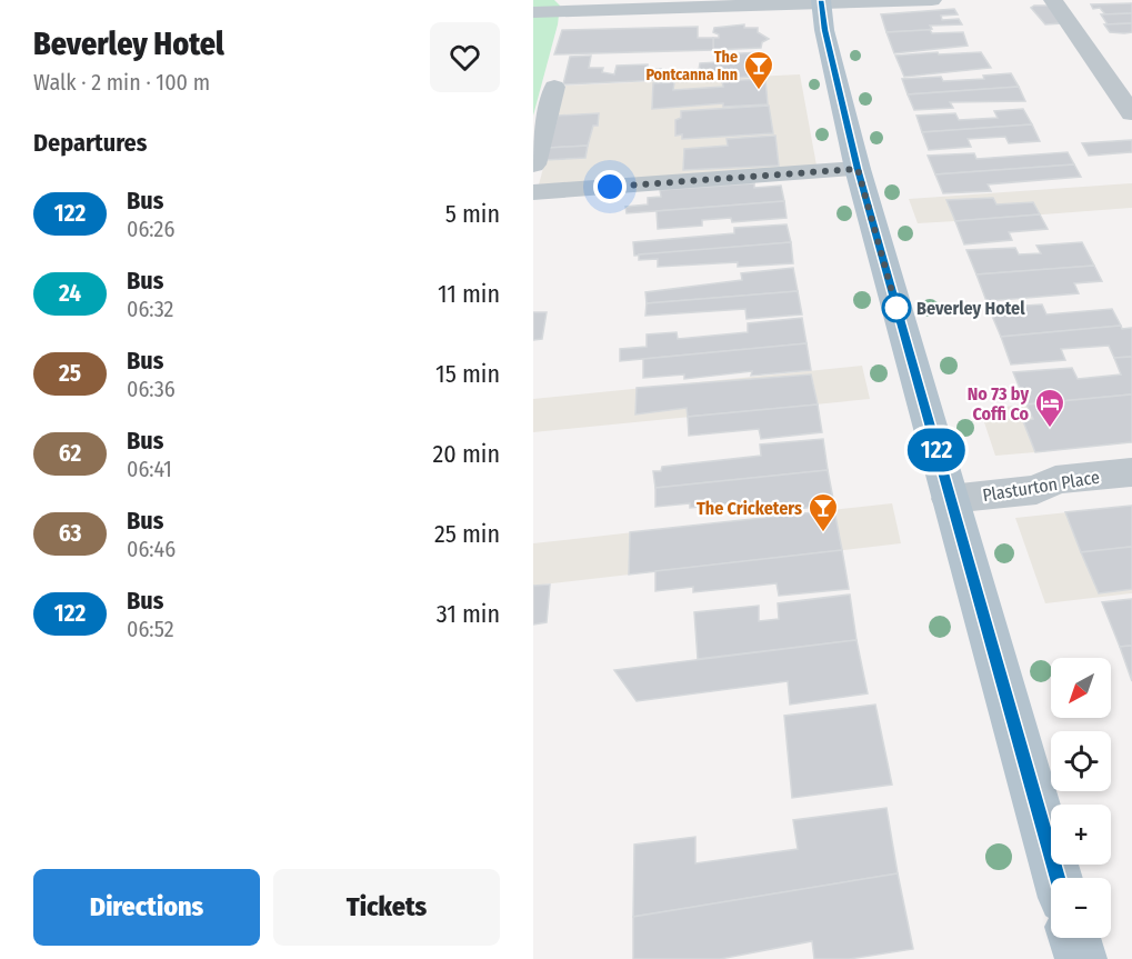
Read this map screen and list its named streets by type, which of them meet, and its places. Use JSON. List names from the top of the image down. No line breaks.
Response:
{"streets":{"street":["Plasturton Place"]},"places":{"bar":["The Pontcanna Inn","The Cricketers"],"other":["Beverley Hotel"],"hotel":["No 73 by Coffi Co"]},"lines":["bus line 122"],"north":"bottom left","page":{"heading":[["Beverley Hotel","Walk · 2 min · 100 m"],"Departures"],"on_map":"122","list":[{"mark":"122","name":"Bus","note":"06:26","value":"5 min"},{"mark":"24","name":"Bus","note":"06:32","value":"11 min"},{"mark":"25","name":"Bus","note":"06:36","value":"15 min"},{"mark":"62","name":"Bus","note":"06:41","value":"20 min"},{"mark":"63","name":"Bus","note":"06:46","value":"25 min"},{"mark":"122","name":"Bus","note":"06:52","value":"31 min"}],"map_buttons":["+","−"],"buttons":["Directions","Tickets"]}}
